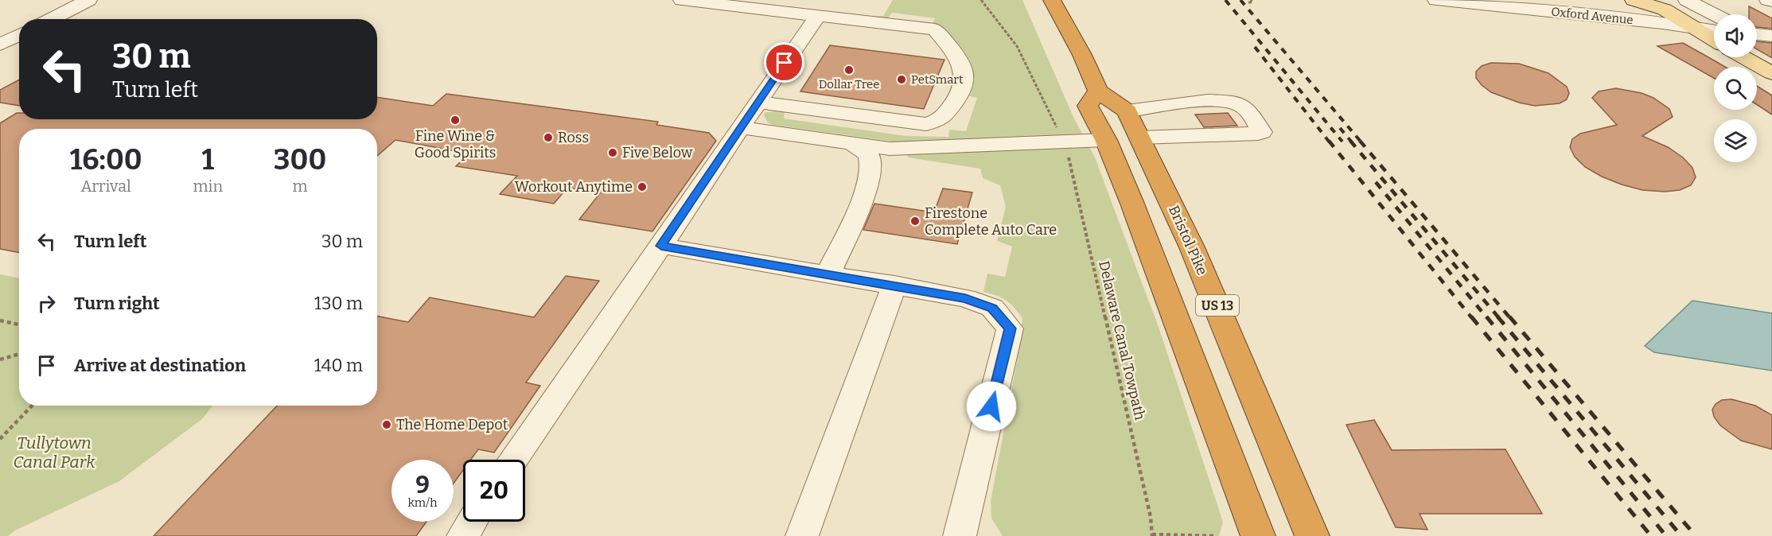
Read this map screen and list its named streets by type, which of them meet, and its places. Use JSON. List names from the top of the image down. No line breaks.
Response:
{"streets":{"highway":["Bristol Pike","US 13"],"street":["Oxford Avenue"],"path":["Delaware Canal Towpath"]},"crossings":[["Bristol Pike","US 13"]],"parks":["Tullytown Canal Park"],"places":["Dollar Tree","PetSmart","Fine Wine & Good Spirits","Ross","Five Below","Workout Anytime","Firestone Complete Auto Care","The Home Depot"],"page":{"turn":["30 m","Turn left"],"eta":["16:00","Arrival","1","min","300","m"],"list":[{"name":"Turn left","value":"30 m"},{"name":"Turn right","value":"130 m"},{"name":"Arrive at destination","value":"140 m"}],"speed":"9 km/h","limit":"20"}}
